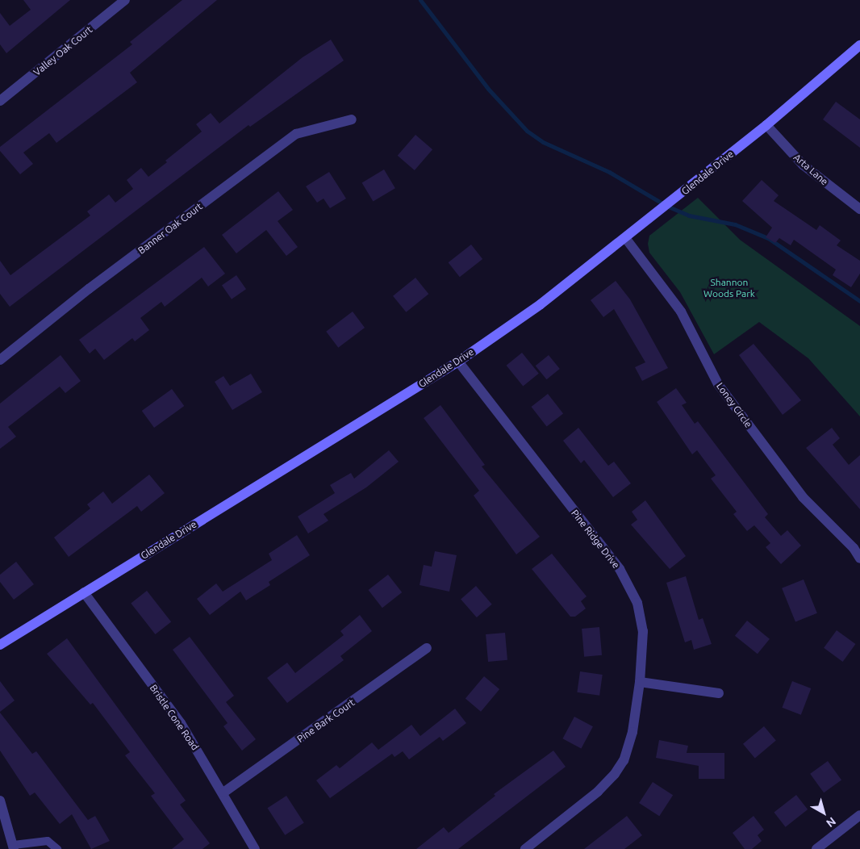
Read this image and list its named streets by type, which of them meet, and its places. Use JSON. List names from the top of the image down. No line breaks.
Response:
{"streets":{"street":["Valley Oak Court","Arta Lane","Glendale Drive","Banner Oak Court","Loney Circle","Pine Ridge Drive","Bristle Cone Road","Pine Bark Court"]},"crossings":[["Arta Lane","Glendale Drive"],["Glendale Drive","Loney Circle"],["Glendale Drive","Pine Ridge Drive"],["Glendale Drive","Bristle Cone Road"],["Bristle Cone Road","Pine Bark Court"]],"parks":["Shannon Woods Park"],"north":"bottom right"}
